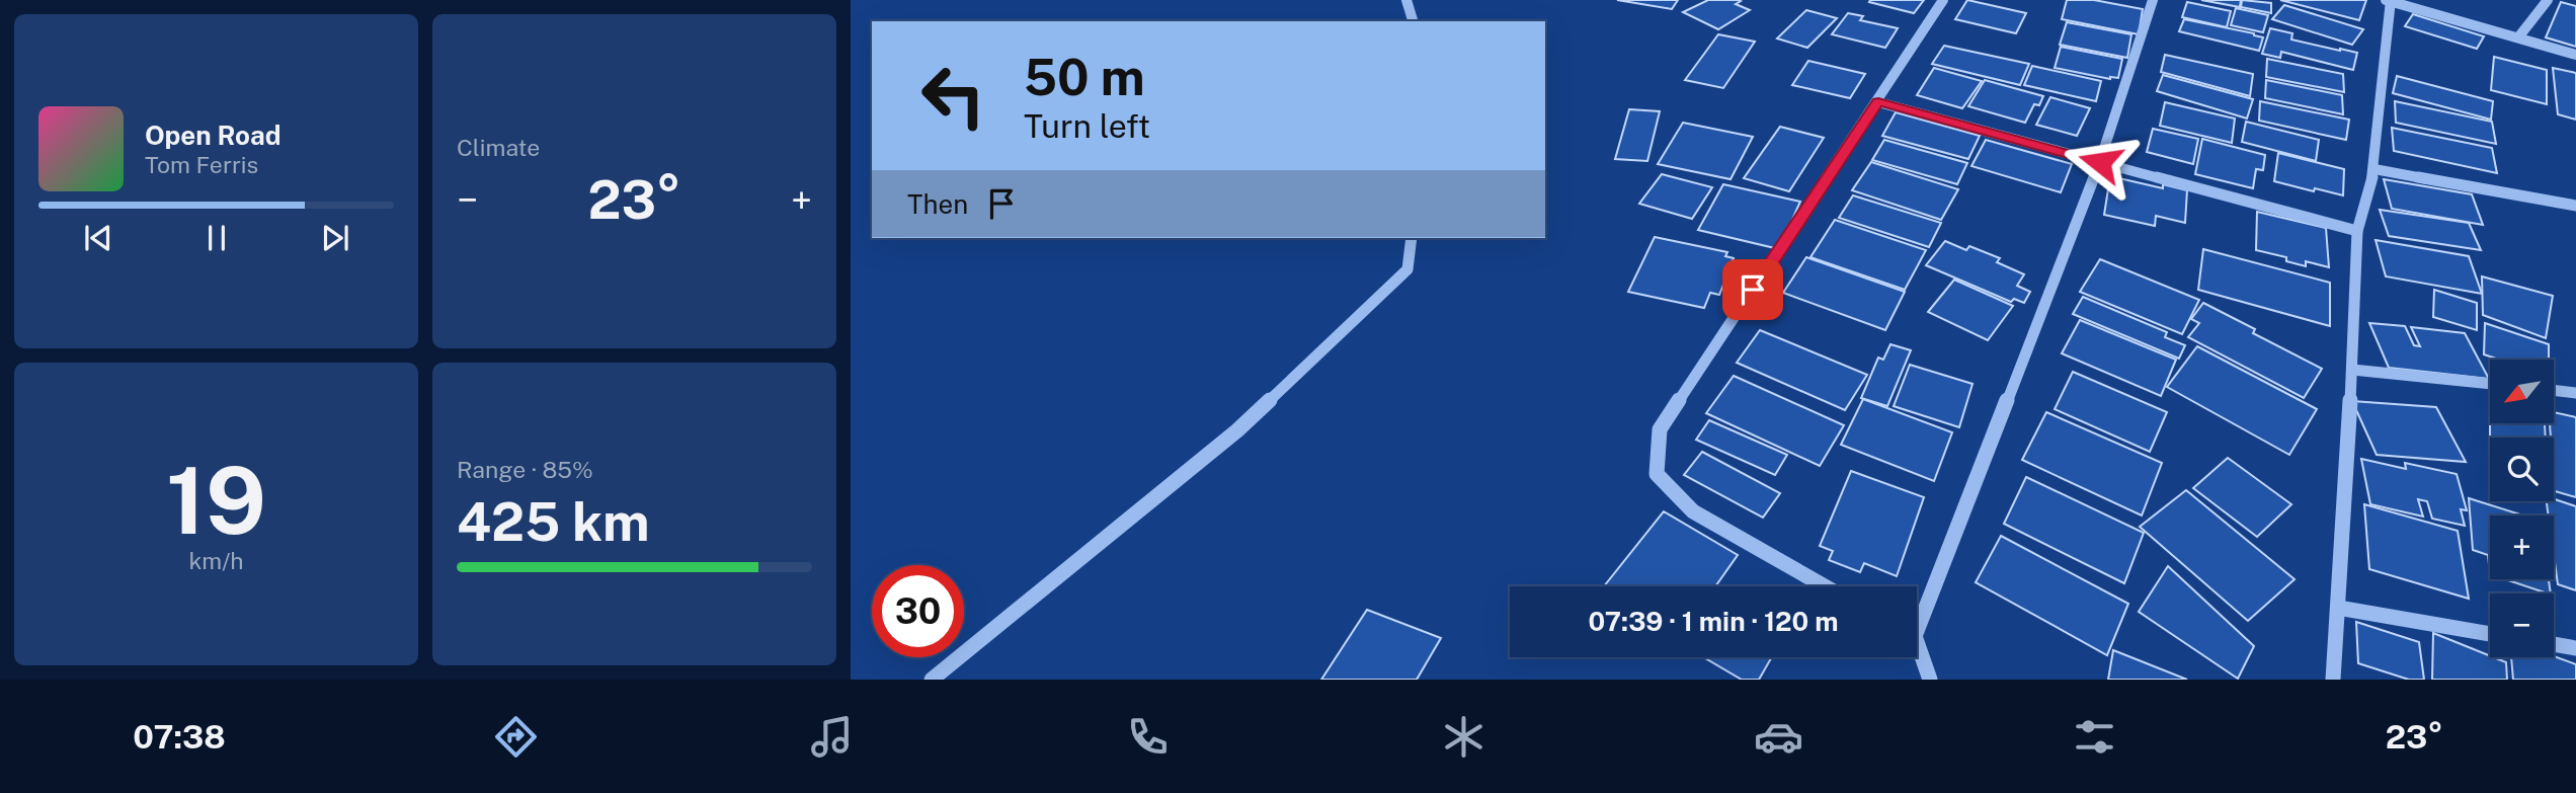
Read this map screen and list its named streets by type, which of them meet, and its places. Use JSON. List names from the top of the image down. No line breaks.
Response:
{"north":"bottom left","page":{"tile":["Climate",["19","km/h"],["Range · 85%","425 km"]],"turn":["50 m","Turn left"],"song":["Open Road","Tom Ferris"],"then":"Then","heat":["−","23°","+"],"map_buttons":["+","−"],"limit":"30","trip":"07:39 · 1 min · 120 m","tabs":["07:38","23°"]}}
